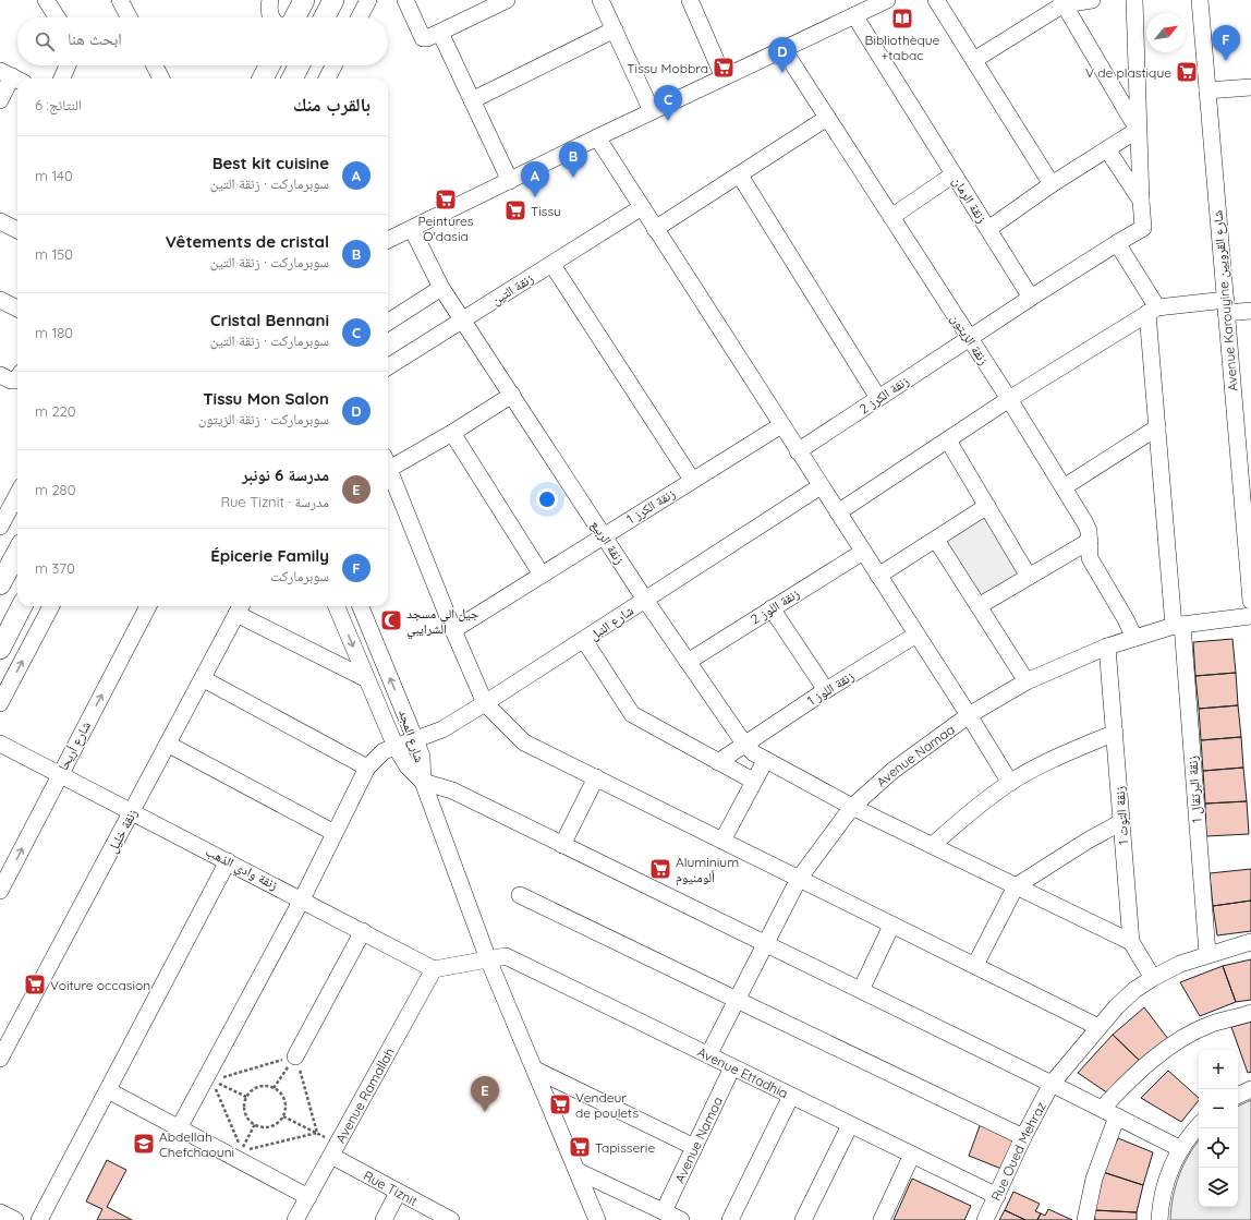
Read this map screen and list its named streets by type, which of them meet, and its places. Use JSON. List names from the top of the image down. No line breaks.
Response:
{"streets":{"street":["زنقة الرمان","زنقة التين","Avenue Karouyine شارع القرويين","زنقة الزيتون","زنقة الكرز 2","زنقة الكرز 1","زنقة الربيع","زنقة اللوز 2","شارع النبل","زنقة اللوز 1","شارع المجد","شارع أريحا","Avenue Namaa","زنقة البرتقال 1","زنقة التوت 1","زنقة خليل","زنقة وادي الذهب","Avenue Ettadhia","Avenue Ramallah","Rue Oued Mehraz","Rue Tiznit"]},"crossings":[["زنقة الرمان","زنقة الكرز 2"],["زنقة التين","زنقة الربيع"],["زنقة الزيتون","زنقة الكرز 2"],["زنقة الزيتون","Avenue Namaa"],["زنقة الكرز 1","زنقة الربيع"],["زنقة الربيع","زنقة اللوز 2"],["زنقة الربيع","شارع النبل"],["زنقة الربيع","زنقة اللوز 1"],["زنقة الربيع","Avenue Namaa"],["زنقة الربيع","زنقة التوت 1"],["شارع النبل","شارع المجد"],["شارع النبل","زنقة وادي الذهب"],["شارع أريحا","زنقة وادي الذهب"],["Avenue Namaa","زنقة البرتقال 1"],["Avenue Namaa","زنقة التوت 1"],["Avenue Namaa","Avenue Ettadhia"],["زنقة البرتقال 1","Rue Oued Mehraz"],["زنقة التوت 1","Rue Oued Mehraz"],["زنقة خليل","زنقة وادي الذهب"],["زنقة وادي الذهب","Avenue Ramallah"],["Avenue Ettadhia","Rue Oued Mehraz"],["Avenue Ramallah","Rue Tiznit"]],"places":{"library":["Bibliothèque +tabac"],"supermarket":["Tissu Mobbra","V de plastique","Peintures O'dasia","Tissu","Aluminium ألومنيوم","Voiture occasion","Vendeur de poulets","Tapisserie"],"mosque":["جيل الي مسجد الشرايبي"],"school or university":["Abdellah Chefchaouni"]},"north":"top right","page":{"search":"ابحث هنا","pins":["F","D","C","B","A","E"],"heading":["بالقرب منك","النتائج: 6"],"list":[{"mark":"A","name":"Best kit cuisine","note":"سوبرماركت · زنقة التين","value":"140 m"},{"mark":"B","name":"Vêtements de cristal","note":"سوبرماركت · زنقة التين","value":"150 m"},{"mark":"C","name":"Cristal Bennani","note":"سوبرماركت · زنقة التين","value":"180 m"},{"mark":"D","name":"Tissu Mon Salon","note":"سوبرماركت · زنقة الزيتون","value":"220 m"},{"mark":"E","name":"مدرسة 6 نونبر","note":"مدرسة · Rue Tiznit","value":"280 m"},{"mark":"F","name":"Épicerie Family","note":"سوبرماركت","value":"370 m"}],"map_buttons":["+","−"]}}
